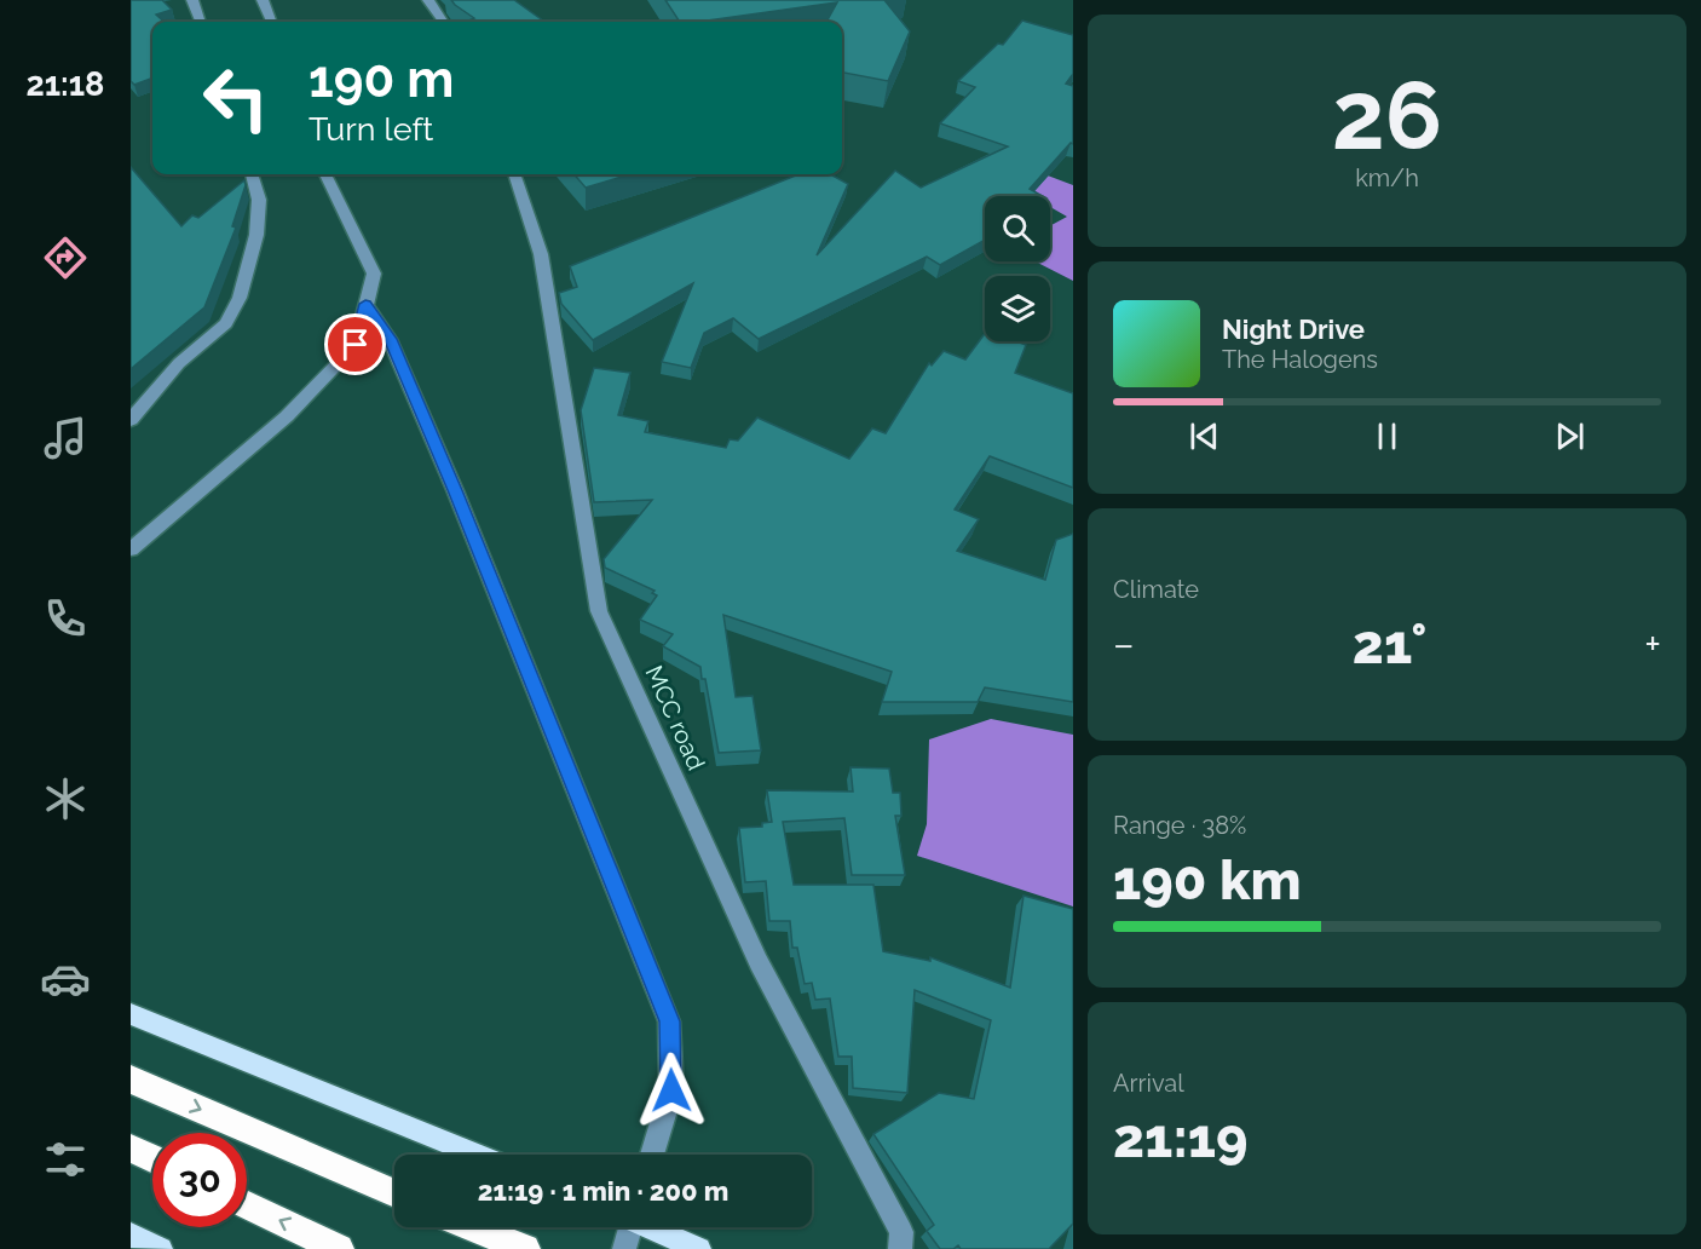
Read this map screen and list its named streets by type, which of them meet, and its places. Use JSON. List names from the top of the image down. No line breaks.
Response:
{"streets":{"street":["MCC road"]},"page":{"tabs":"21:18","tile":[["26","km/h"],"Climate",["Range · 38%","190 km"],["Arrival","21:19"]],"turn":["190 m","Turn left"],"song":["Night Drive","The Halogens"],"heat":["−","21°","+"],"limit":"30","trip":"21:19 · 1 min · 200 m"}}
